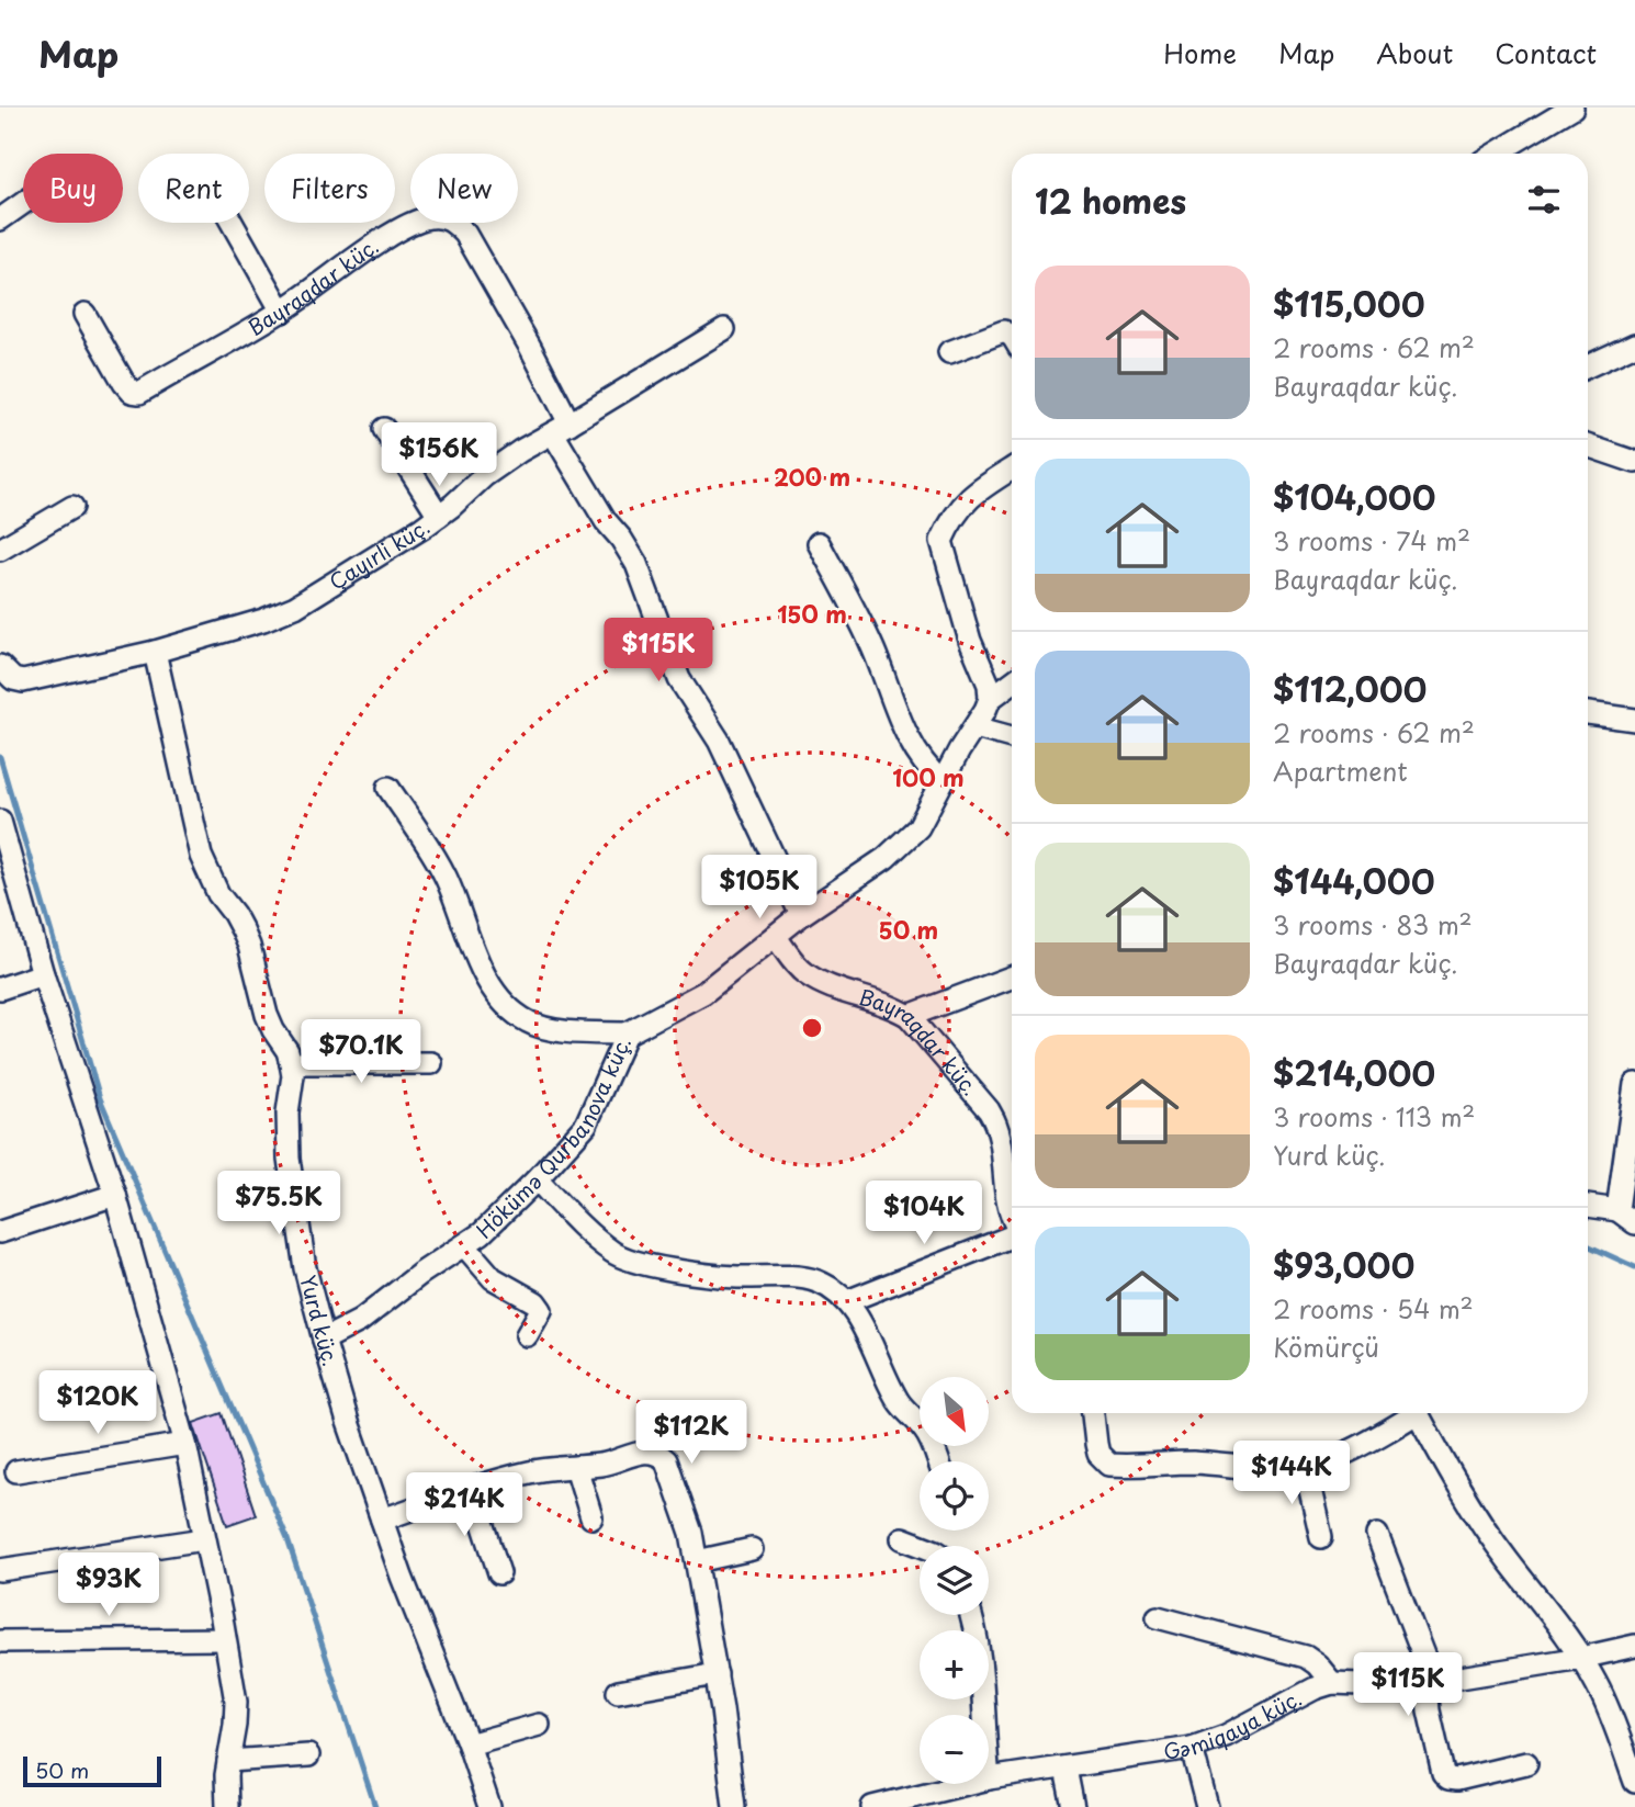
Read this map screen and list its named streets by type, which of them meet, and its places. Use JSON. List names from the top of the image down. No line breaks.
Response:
{"streets":{"street":["Bayraqdar küç.","Çayırli küç.","Hökümə Qurbanova küç.","Yurd küç.","Gəmiqaya küç."]},"crossings":[["Bayraqdar küç.","Çayırli küç."],["Bayraqdar küç.","Hökümə Qurbanova küç."],["Çayırli küç.","Yurd küç."],["Hökümə Qurbanova küç.","Yurd küç."]],"scale_bar":"50 m","north":"bottom right","page":{"header":"Map","nav":["Home","Map","About","Contact"],"chip":["Buy","Rent","Filters","New"],"heading":"12 homes","list":[{"name":"$115,000","note":"2 rooms · 62 m² · Bayraqdar küç."},{"name":"$104,000","note":"3 rooms · 74 m² · Bayraqdar küç."},{"name":"$112,000","note":"2 rooms · 62 m² · Apartment"},{"name":"$144,000","note":"3 rooms · 83 m² · Bayraqdar küç."},{"name":"$214,000","note":"3 rooms · 113 m² · Yurd küç."},{"name":"$93,000","note":"2 rooms · 54 m² · Kömürçü"}],"price":["$156K","$115K","$105K","$70.1K","$75.5K","$104K","$120K","$112K","$144K","$214K","$93K","$115K"],"map_buttons":["+","−"],"scale":"50 m"},"rings":["200 m","150 m","100 m","50 m"]}
